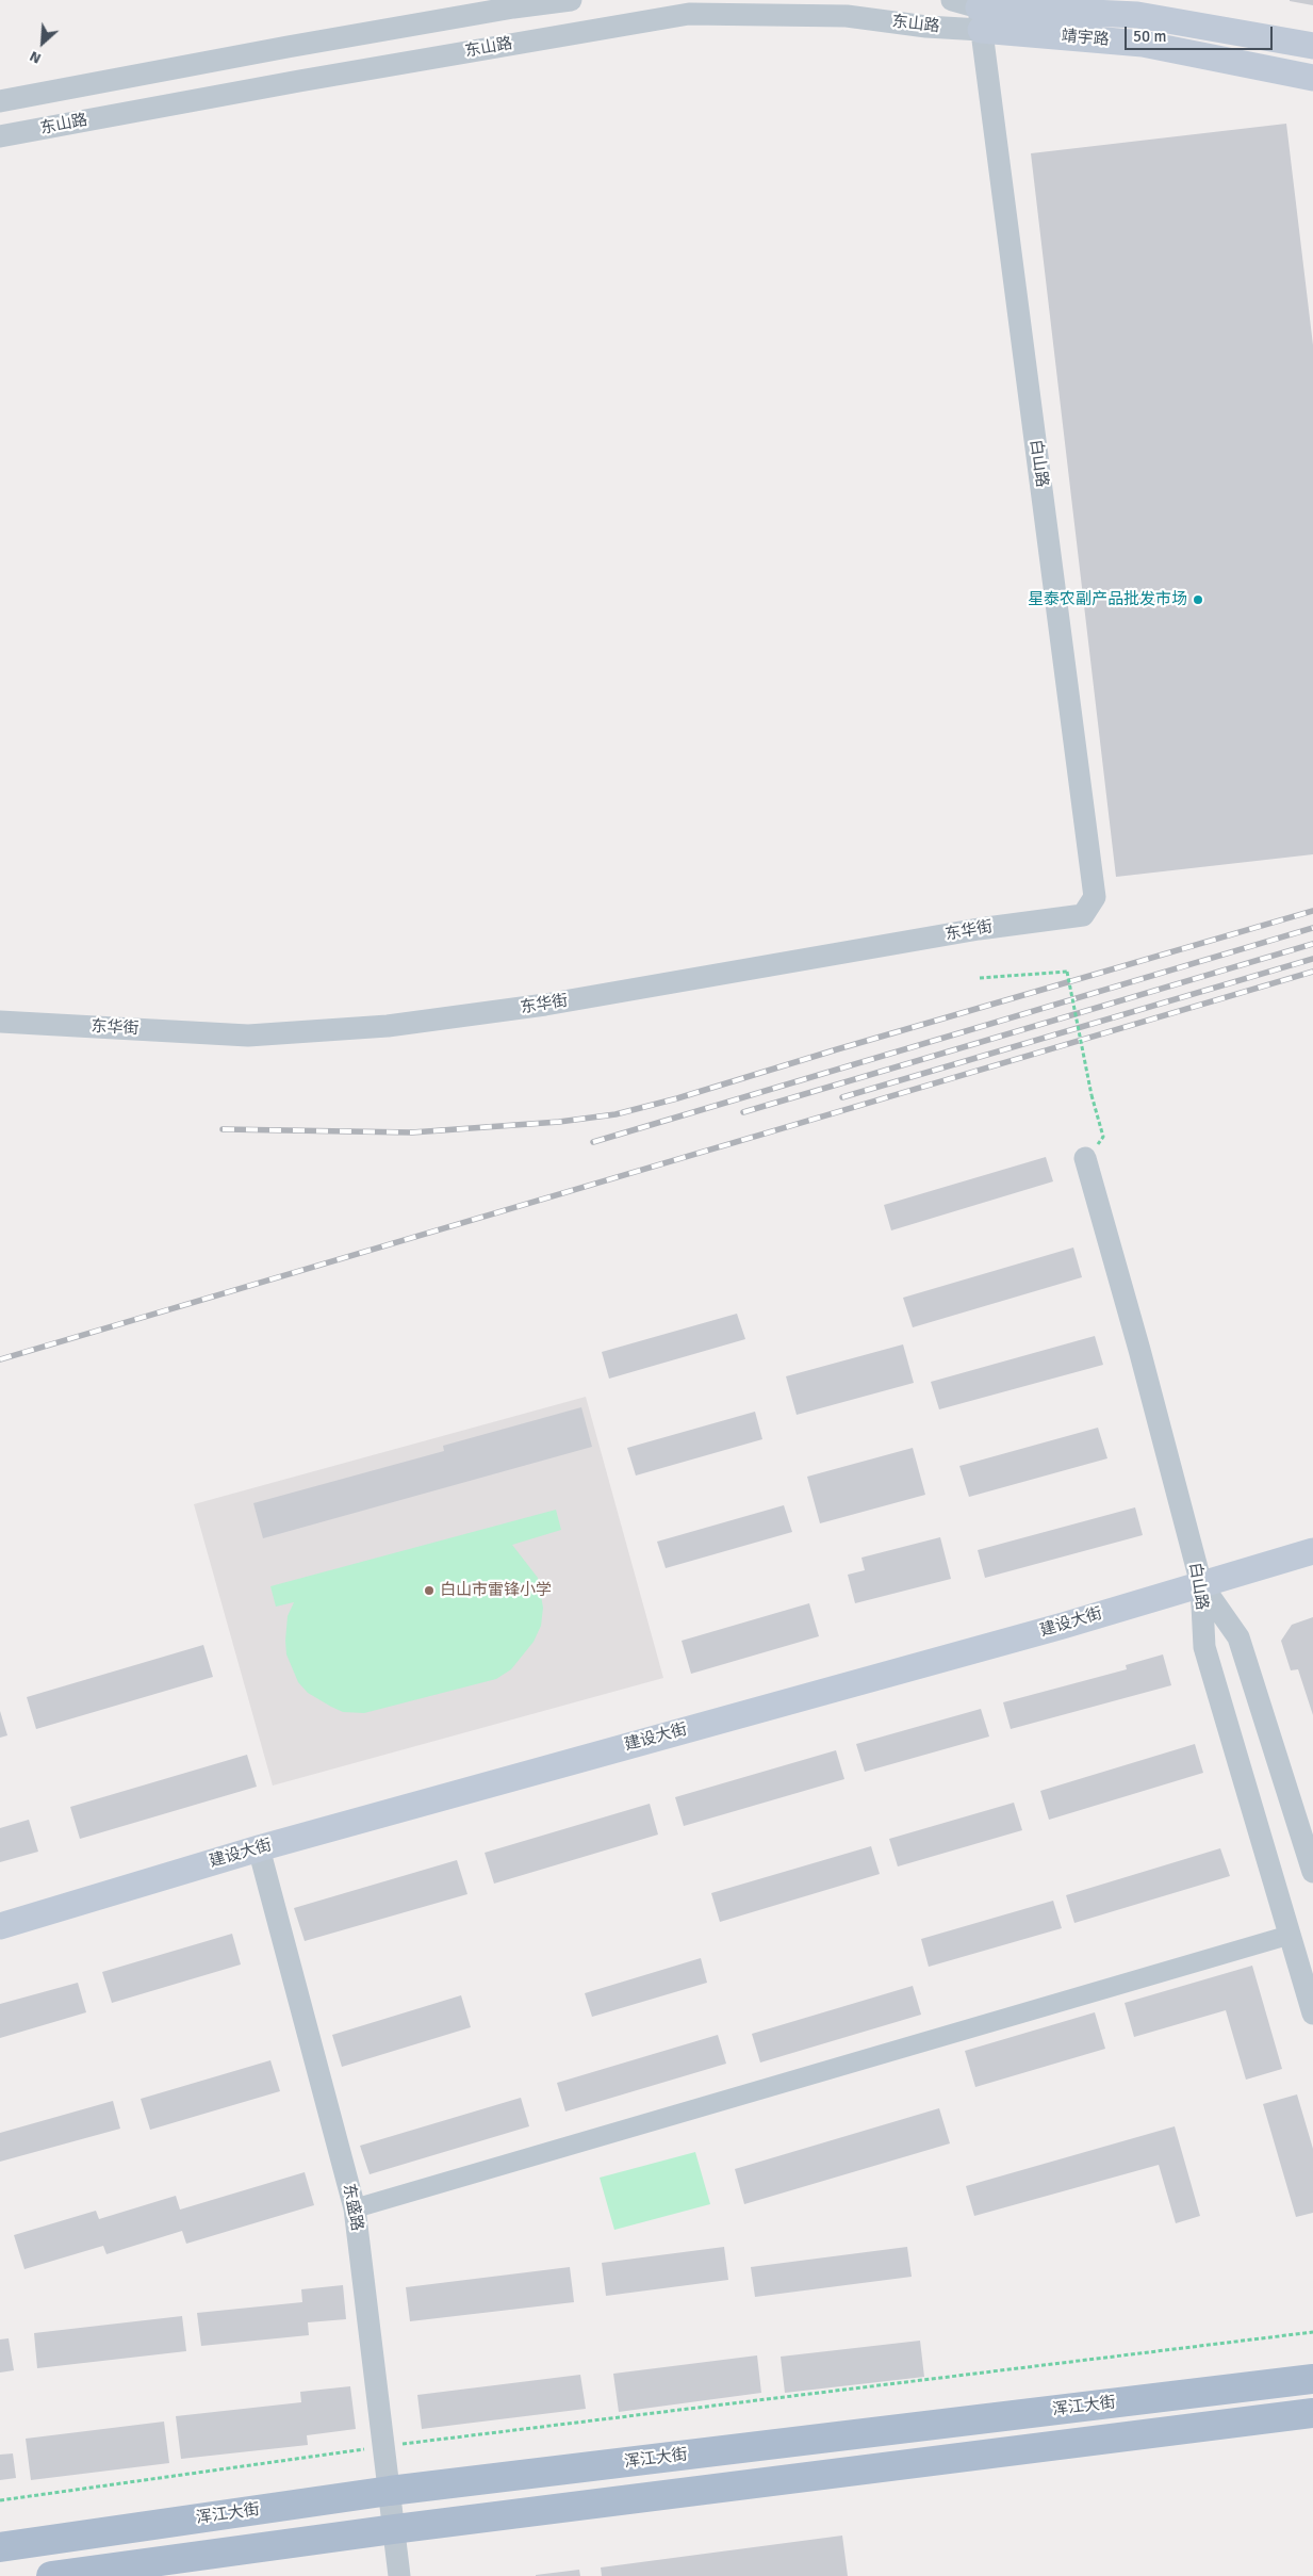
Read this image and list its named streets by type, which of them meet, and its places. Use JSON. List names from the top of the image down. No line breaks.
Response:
{"streets":{"main road":["靖宇路","建设大街","浑江大街"],"street":["东山路","白山路","东华街","东盛路"]},"crossings":[["东山路","靖宇路"],["东山路","白山路"],["靖宇路","白山路"],["白山路","东华街"],["白山路","建设大街"],["建设大街","东盛路"],["东盛路","浑江大街"]],"places":["星泰农副产品批发市场","白山市雷锋小学"],"scale_bar":"50 m","north":"bottom left"}
